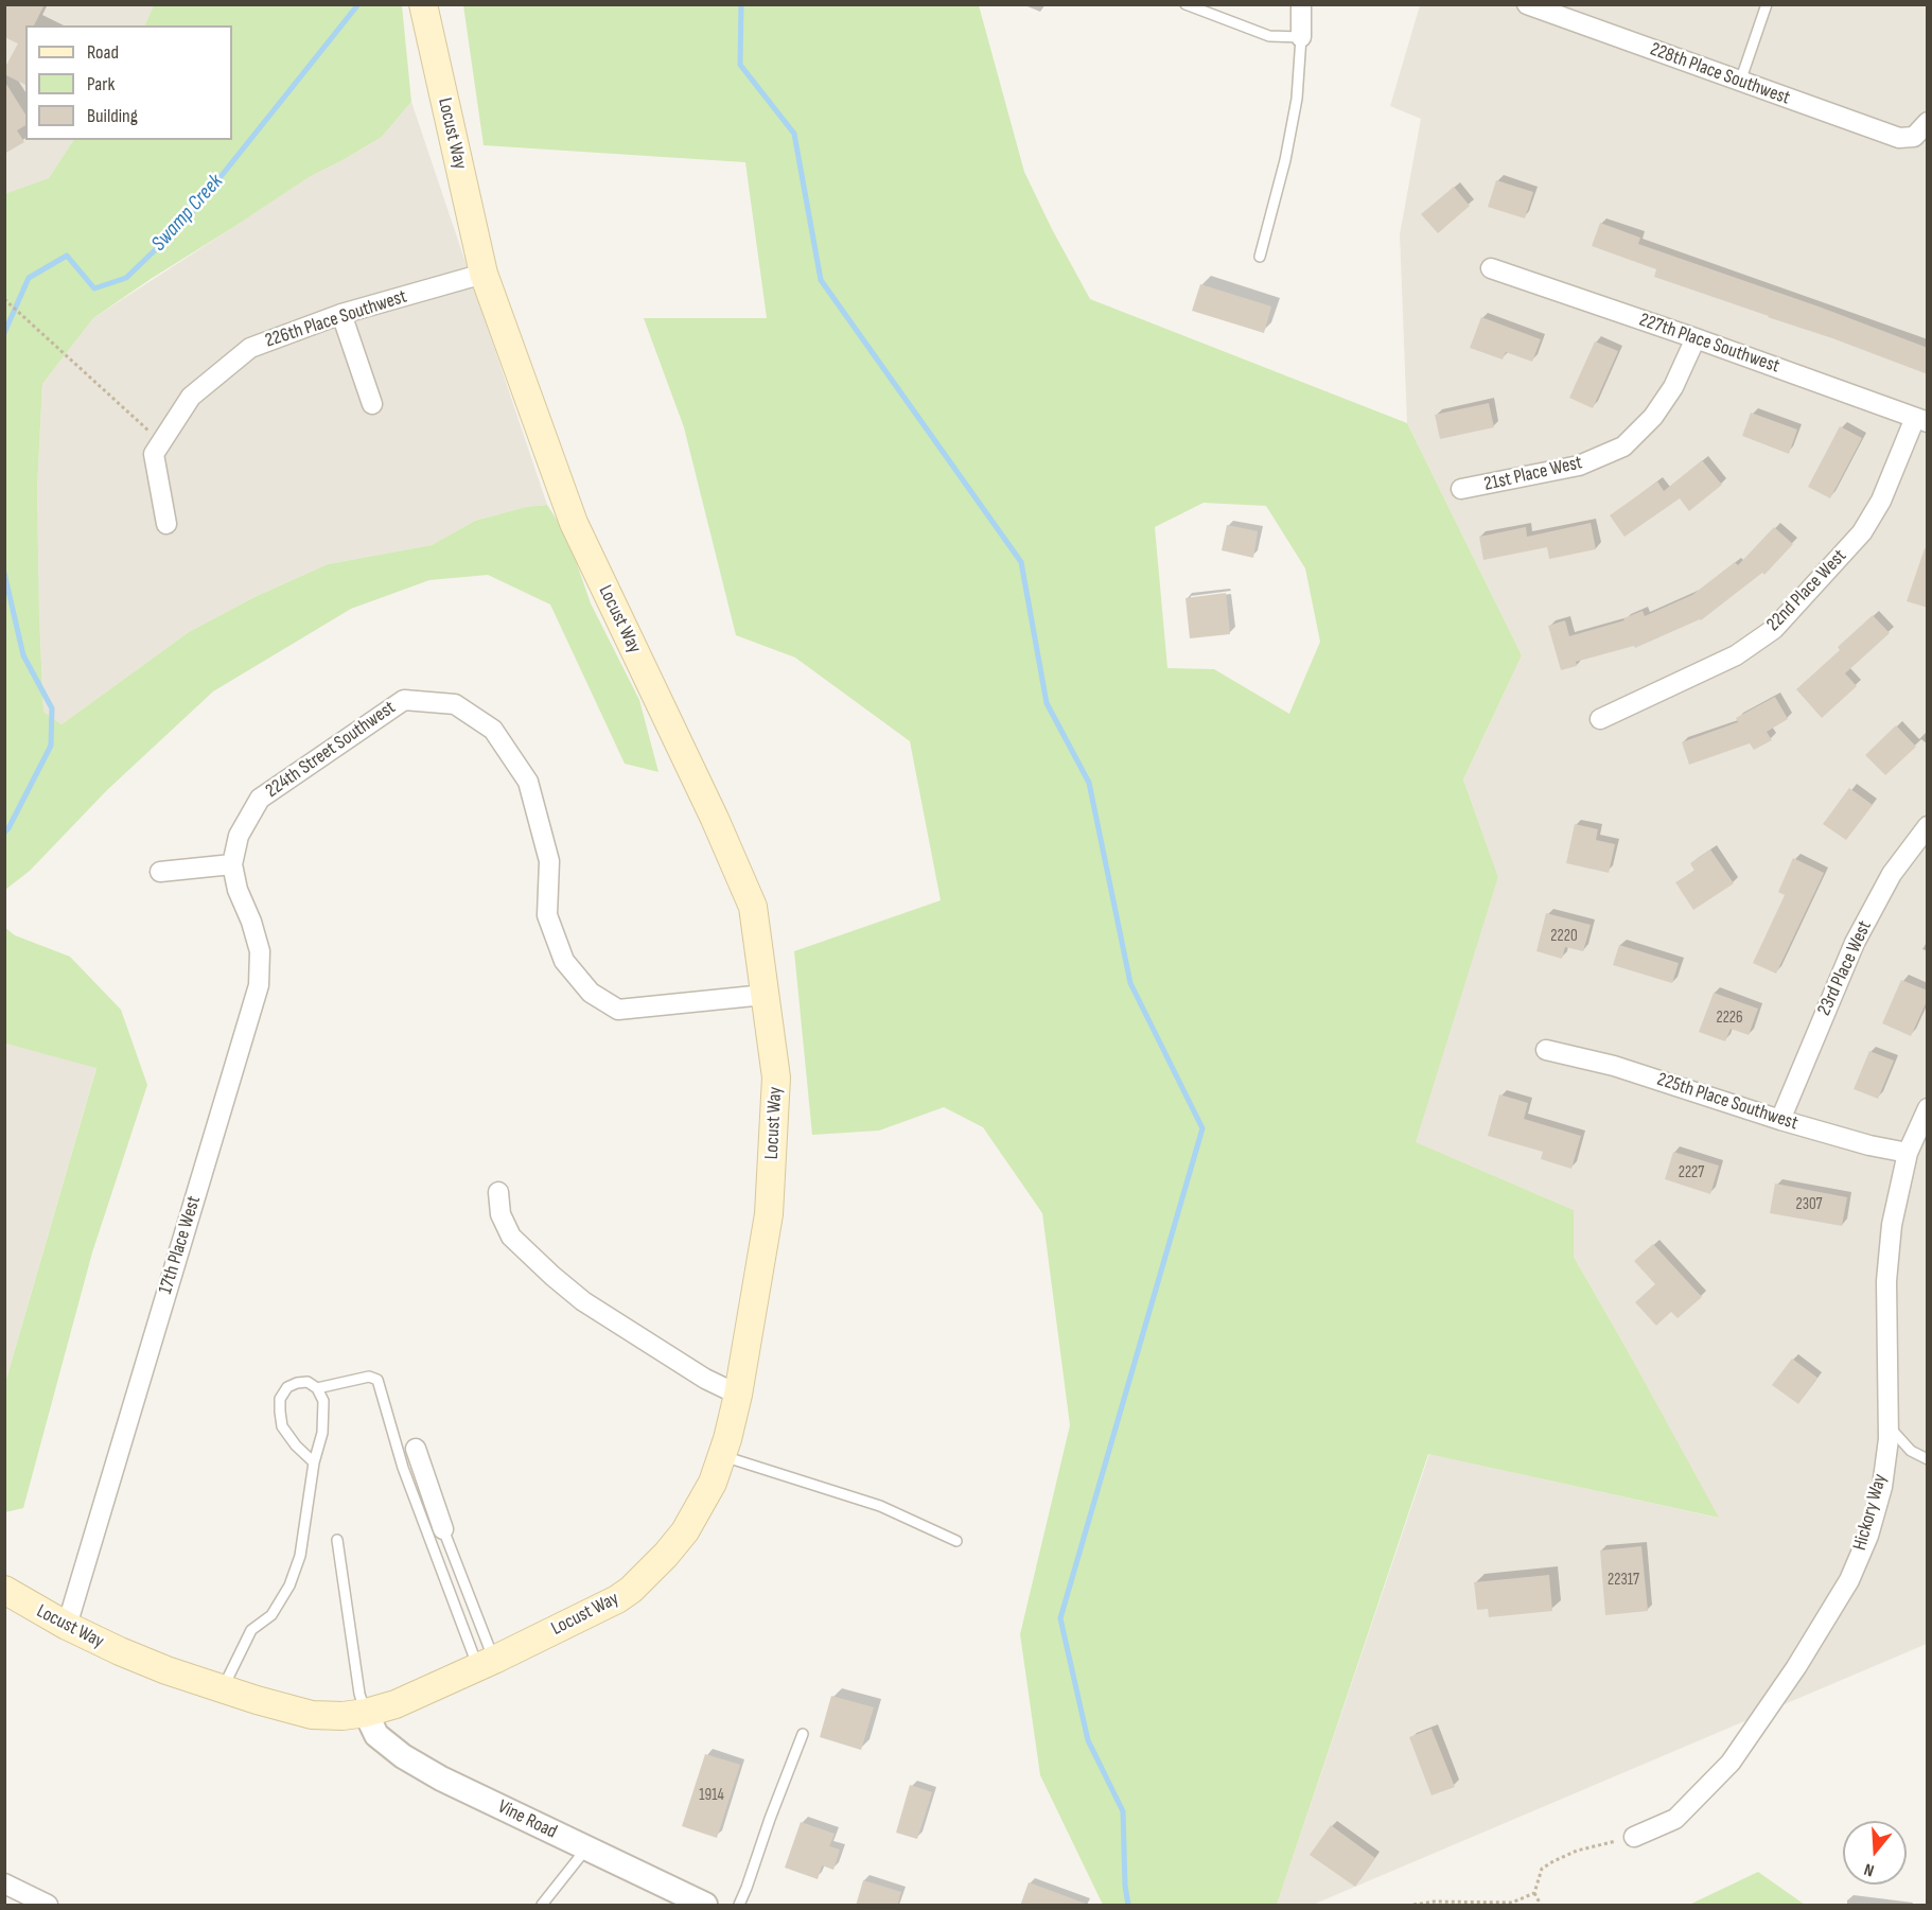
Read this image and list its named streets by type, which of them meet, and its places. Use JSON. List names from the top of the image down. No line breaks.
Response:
{"streets":{"main road":["Locust Way"],"street":["228th Place Southwest","226th Place Southwest","227th Place Southwest","21st Place West","22nd Place West","224th Street Southwest","23rd Place West","225th Place Southwest","17th Place West","Hickory Way","Vine Road"]},"crossings":[["Locust Way","226th Place Southwest"],["Locust Way","224th Street Southwest"],["Locust Way","17th Place West"],["Locust Way","Vine Road"],["227th Place Southwest","21st Place West"],["227th Place Southwest","22nd Place West"],["224th Street Southwest","17th Place West"],["23rd Place West","225th Place Southwest"],["225th Place Southwest","Hickory Way"]],"water":["Swamp Creek"],"house_numbers":["2220","2226","2227","2307","22317","1914"],"legend":["Road","Park","Building"],"north":"bottom"}
